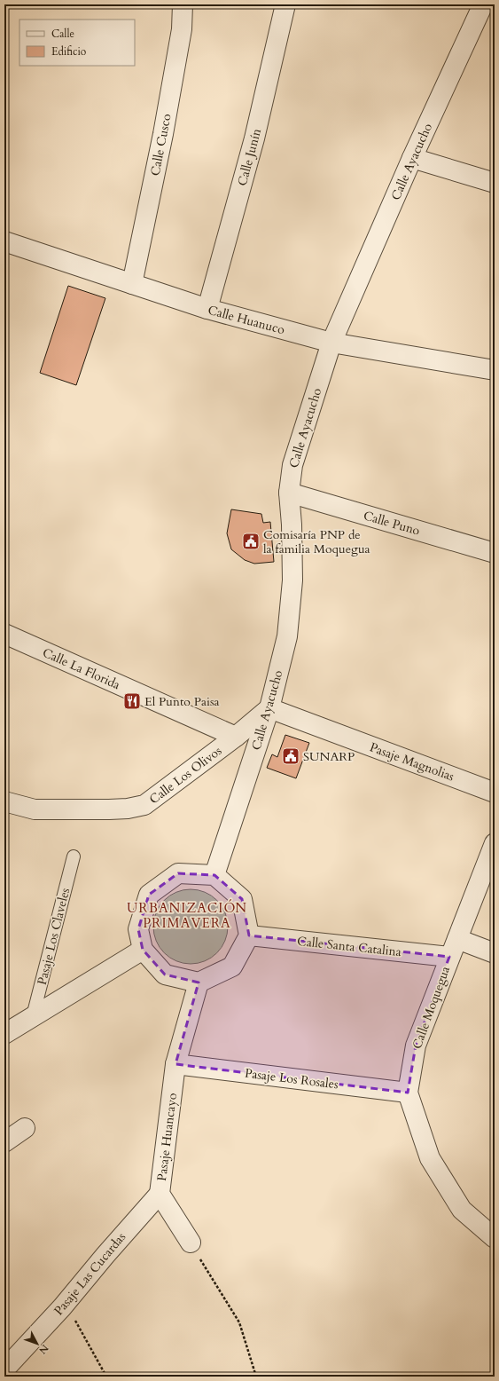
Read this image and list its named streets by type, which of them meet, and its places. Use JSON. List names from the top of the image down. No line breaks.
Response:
{"streets":{"street":["Calle Cusco","Calle Junín","Calle Ayacucho","Calle Huanuco","Calle Puno","Calle La Florida","Pasaje Magnolias","Calle Los Olivos","Calle Santa Catalina","Calle Moquegua","Pasaje Los Rosales","Pasaje Huancayo","Pasaje Las Cucardas"],"lane":["Pasaje Los Claveles"]},"crossings":[["Calle Cusco","Calle Huanuco"],["Calle Junín","Calle Huanuco"],["Calle Ayacucho","Calle Huanuco"],["Calle Ayacucho","Calle Puno"],["Calle Ayacucho","Pasaje Magnolias"],["Calle Ayacucho","Calle Los Olivos"],["Calle Ayacucho","Calle Santa Catalina"],["Calle Ayacucho","Pasaje Huancayo"],["Calle La Florida","Calle Los Olivos"],["Pasaje Magnolias","Calle Los Olivos"],["Calle Santa Catalina","Calle Moquegua"],["Calle Santa Catalina","Pasaje Huancayo"],["Calle Moquegua","Pasaje Los Rosales"],["Pasaje Los Rosales","Pasaje Huancayo"],["Pasaje Huancayo","Pasaje Las Cucardas"]],"districts":["URBANIZACIÓN PRIMAVERA"],"places":{"public building":["Comisaría PNP de la familia Moquegua","SUNARP"],"restaurant":["El Punto Paisa"]},"legend":["Calle","Edificio"],"north":"bottom right"}
